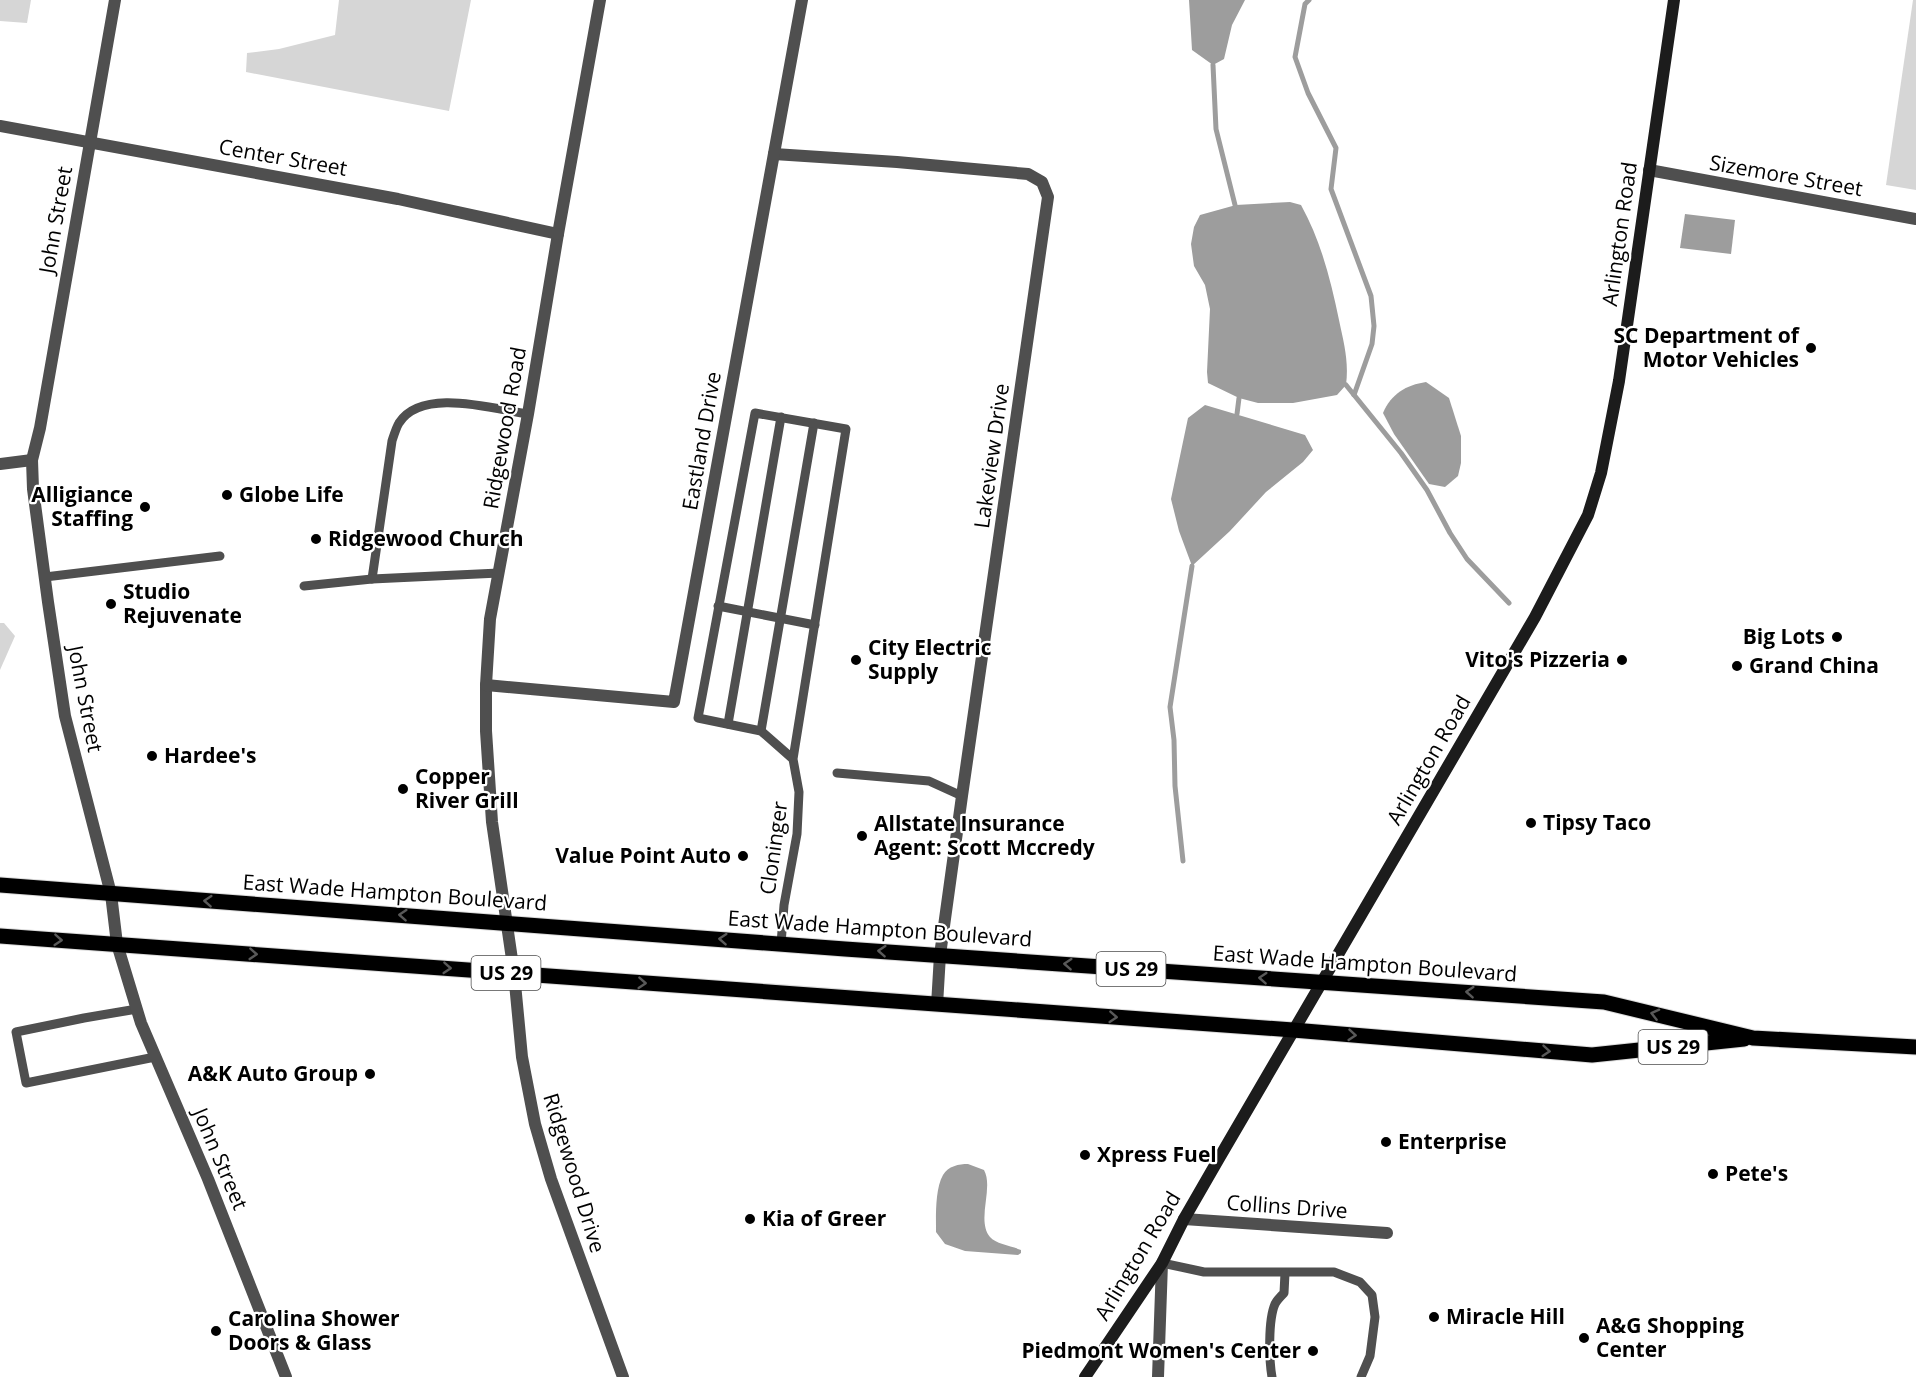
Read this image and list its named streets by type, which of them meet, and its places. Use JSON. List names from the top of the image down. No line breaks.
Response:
{"streets":{"main road":["Arlington Road","East Wade Hampton Boulevard","US 29"],"street":["Center Street","Sizemore Street","John Street","Ridgewood Road","Eastland Drive","Lakeview Drive","Ridgewood Drive","Collins Drive"],"lane":["Cloninger"]},"crossings":[["Center Street","John Street"],["Center Street","Ridgewood Road"],["Sizemore Street","Arlington Road"],["John Street","East Wade Hampton Boulevard"],["Arlington Road","East Wade Hampton Boulevard"],["Arlington Road","Collins Drive"],["Ridgewood Road","Eastland Drive"],["Ridgewood Road","East Wade Hampton Boulevard"],["Ridgewood Road","Ridgewood Drive"],["Eastland Drive","Lakeview Drive"],["Lakeview Drive","East Wade Hampton Boulevard"],["Cloninger","East Wade Hampton Boulevard"],["East Wade Hampton Boulevard","Ridgewood Drive"]],"places":["SC Department of Motor Vehicles","Globe Life","Alligiance Staffing","Ridgewood Church","Studio Rejuvenate","Big Lots","City Electric Supply","Vito's Pizzeria","Grand China","Hardee's","Copper River Grill","Tipsy Taco","Allstate Insurance Agent: Scott Mccredy","Value Point Auto","A&K Auto Group","Enterprise","Xpress Fuel","Pete's","Kia of Greer","Miracle Hill","Carolina Shower Doors & Glass","A&G Shopping Center","Piedmont Women's Center"]}
